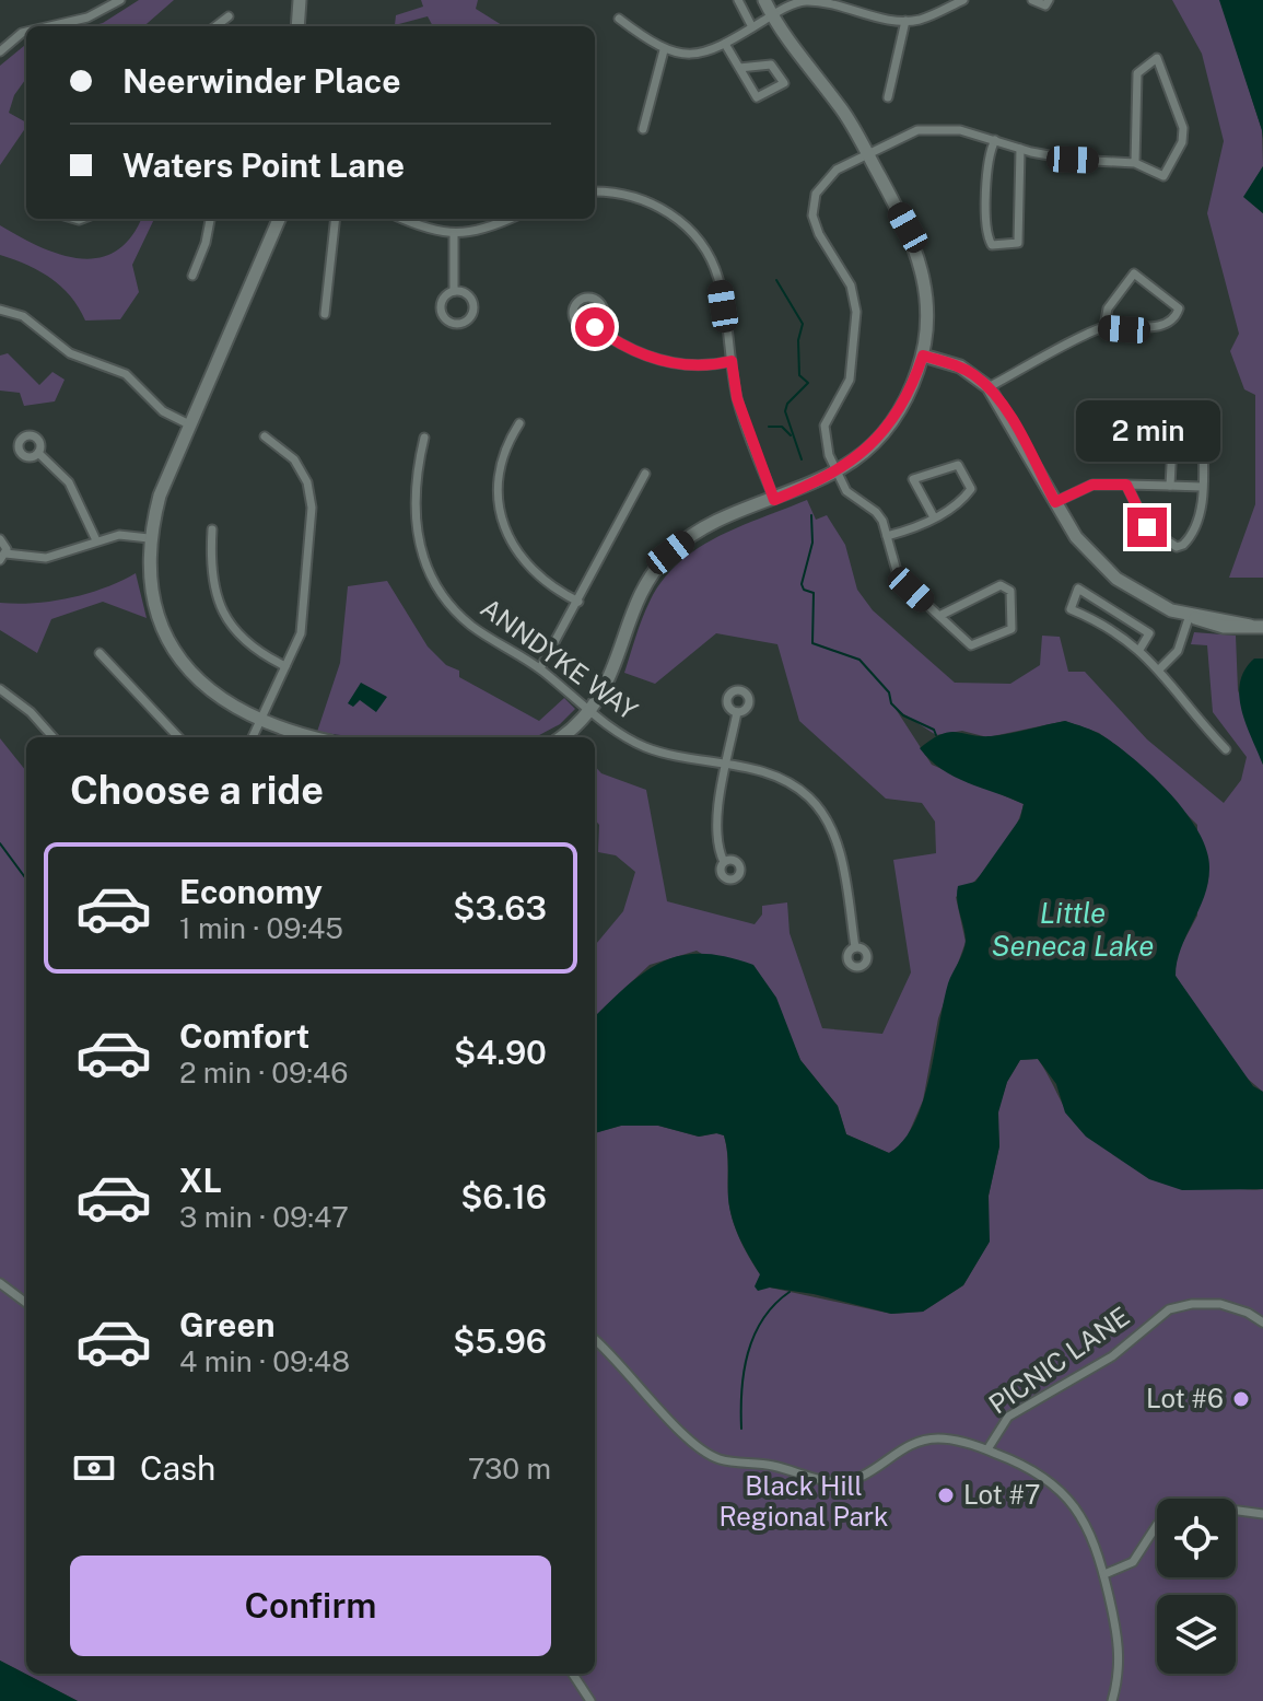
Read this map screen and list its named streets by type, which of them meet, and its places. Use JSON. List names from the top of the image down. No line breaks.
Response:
{"streets":{"street":["ANNDYKE WAY","PICNIC LANE"]},"water":["Little Seneca Lake"],"parks":["Black Hill Regional Park"],"places":["Lot #6","Lot #7"],"page":{"banner":["Neerwinder Place","Waters Point Lane"],"bubble":"2 min","heading":"Choose a ride","list":[{"name":"Economy","note":"1 min · 09:45","value":"$3.63"},{"name":"Comfort","note":"2 min · 09:46","value":"$4.90"},{"name":"XL","note":"3 min · 09:47","value":"$6.16"},{"name":"Green","note":"4 min · 09:48","value":"$5.96"}],"pay":["Cash","730 m"],"buttons":"Confirm"}}
